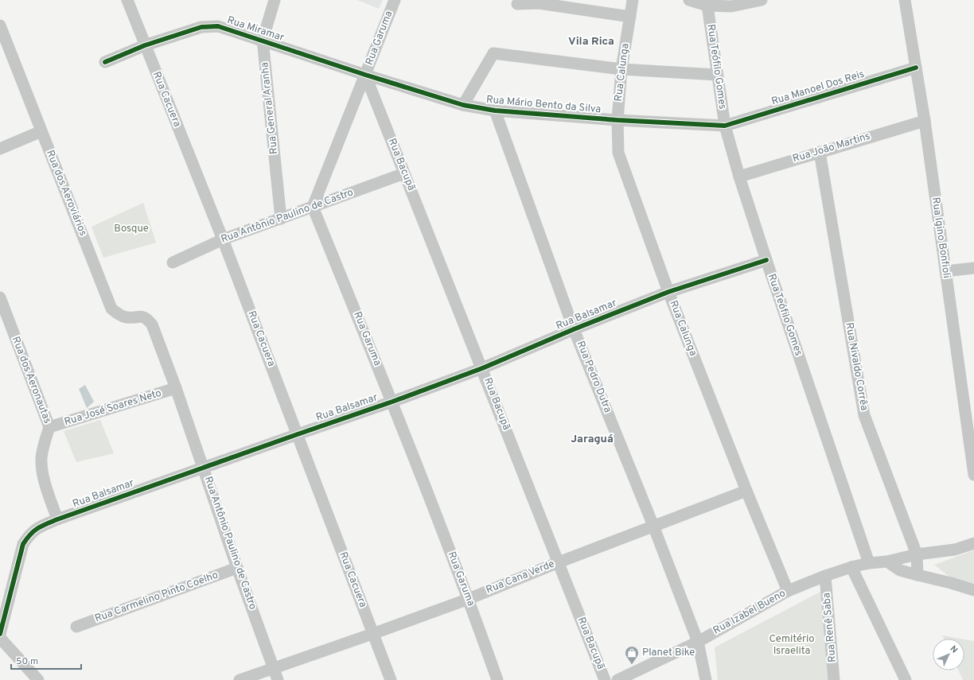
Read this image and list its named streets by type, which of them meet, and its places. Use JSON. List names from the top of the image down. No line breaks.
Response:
{"streets":{"street":["Rua Miramar","Rua Garuma","Rua Teófilo Gomes","Rua Calunga","Rua Manoel Dos Reis","Rua Cacuera","Rua Mário Bento da Silva","Rua General Aranha","Rua João Martins","Rua Bacupã","Rua dos Aeroviários","Rua Antônio Paulino de Castro","Rua Igino Bonfioli","Rua Balsamar","Rua Nivaldo Corrêa","Rua Pedro Dutra","Rua dos Aeronautas","Rua José Soares Neto","Rua Cana Verde","Rua Carmelino Pinto Coelho","Rua Izabel Bueno","Rua Renê Saba"]},"crossings":[["Rua Miramar","Rua Garuma"],["Rua Miramar","Rua Cacuera"],["Rua Miramar","Rua Mário Bento da Silva"],["Rua Miramar","Rua General Aranha"],["Rua Miramar","Rua Bacupã"],["Rua Garuma","Rua Mário Bento da Silva"],["Rua Garuma","Rua Bacupã"],["Rua Garuma","Rua Antônio Paulino de Castro"],["Rua Garuma","Rua Balsamar"],["Rua Garuma","Rua Cana Verde"],["Rua Teófilo Gomes","Rua Manoel Dos Reis"],["Rua Teófilo Gomes","Rua Mário Bento da Silva"],["Rua Teófilo Gomes","Rua João Martins"],["Rua Teófilo Gomes","Rua Balsamar"],["Rua Teófilo Gomes","Rua Izabel Bueno"],["Rua Calunga","Rua Mário Bento da Silva"],["Rua Calunga","Rua Balsamar"],["Rua Calunga","Rua Cana Verde"],["Rua Calunga","Rua Izabel Bueno"],["Rua Manoel Dos Reis","Rua Mário Bento da Silva"],["Rua Manoel Dos Reis","Rua Igino Bonfioli"],["Rua Cacuera","Rua Antônio Paulino de Castro"],["Rua Cacuera","Rua Balsamar"],["Rua Cacuera","Rua Cana Verde"],["Rua Mário Bento da Silva","Rua Bacupã"],["Rua Mário Bento da Silva","Rua Pedro Dutra"],["Rua General Aranha","Rua Antônio Paulino de Castro"],["Rua João Martins","Rua Igino Bonfioli"],["Rua João Martins","Rua Nivaldo Corrêa"],["Rua Bacupã","Rua Antônio Paulino de Castro"],["Rua Bacupã","Rua Balsamar"],["Rua Bacupã","Rua Cana Verde"],["Rua dos Aeroviários","Rua Antônio Paulino de Castro"],["Rua Antônio Paulino de Castro","Rua Balsamar"],["Rua Antônio Paulino de Castro","Rua José Soares Neto"],["Rua Antônio Paulino de Castro","Rua Cana Verde"],["Rua Antônio Paulino de Castro","Rua Carmelino Pinto Coelho"],["Rua Balsamar","Rua Pedro Dutra"],["Rua Balsamar","Rua dos Aeronautas"],["Rua Nivaldo Corrêa","Rua Izabel Bueno"],["Rua Pedro Dutra","Rua Cana Verde"],["Rua Pedro Dutra","Rua Izabel Bueno"],["Rua dos Aeronautas","Rua José Soares Neto"],["Rua Izabel Bueno","Rua Renê Saba"]],"districts":["Vila Rica","Jaraguá"],"parks":["Bosque","Cemitério Israelita"],"places":{"shop":["Planet Bike"]},"scale_bar":"50 m","north":"top right"}
